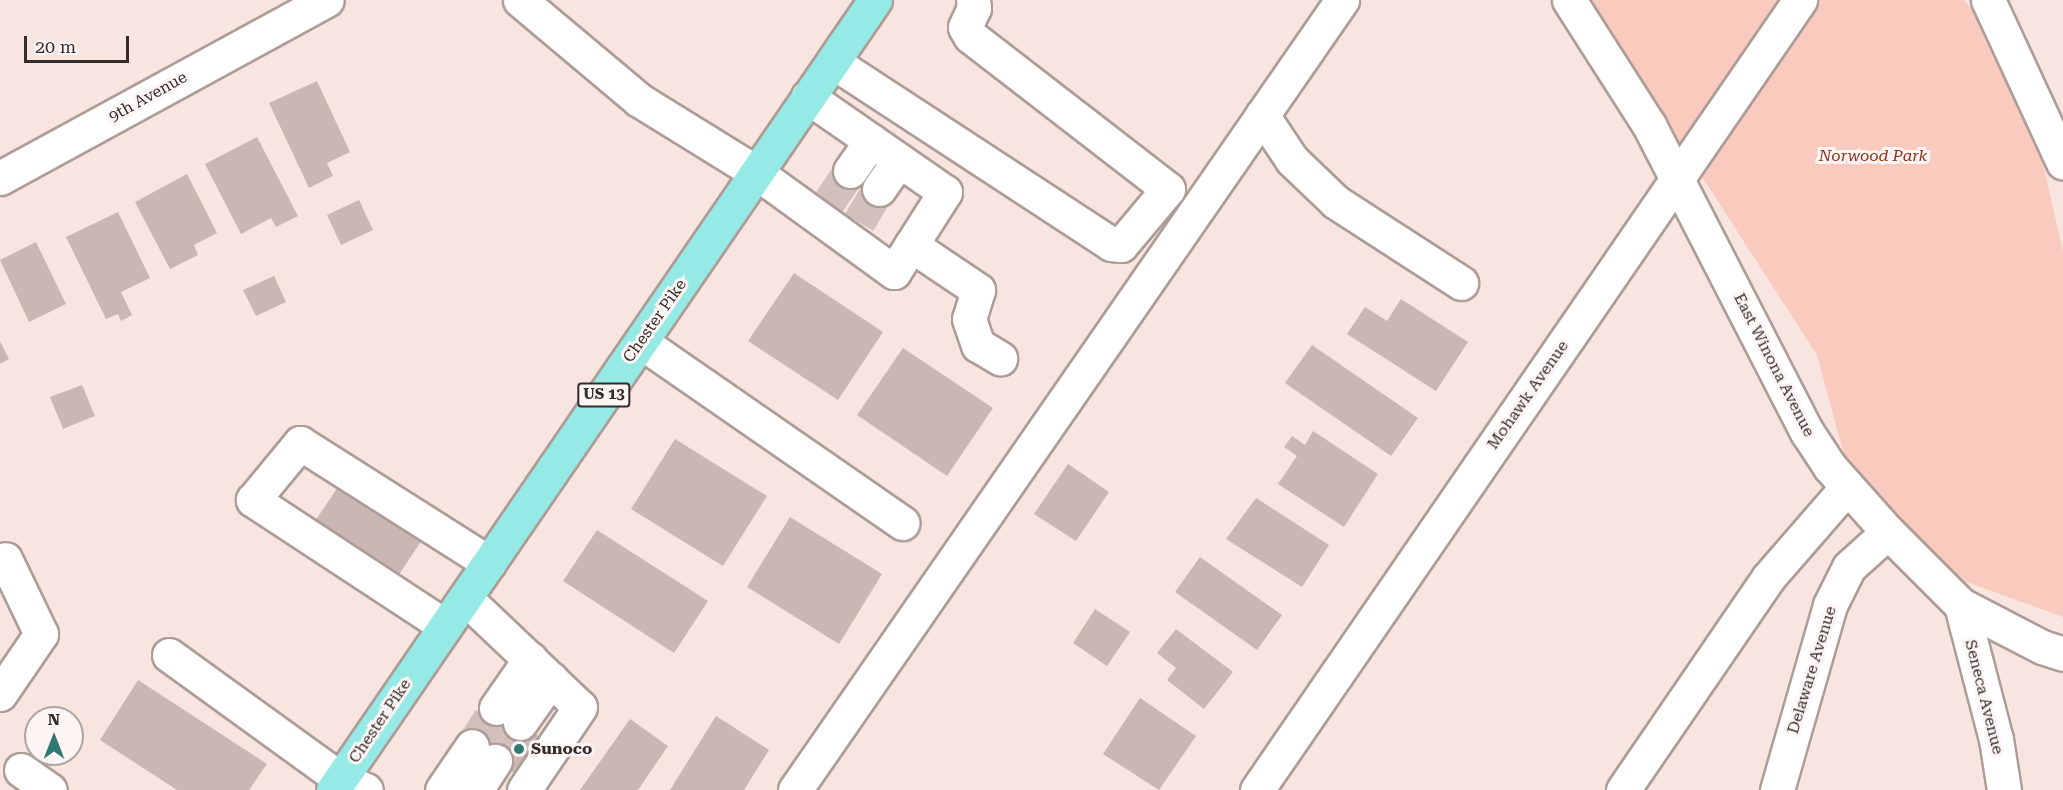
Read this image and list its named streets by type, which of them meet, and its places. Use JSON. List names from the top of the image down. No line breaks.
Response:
{"streets":{"main road":["Chester Pike","US 13"],"street":["9th Avenue","East Winona Avenue","Mohawk Avenue","Delaware Avenue","Seneca Avenue"]},"crossings":[["East Winona Avenue","Mohawk Avenue"],["East Winona Avenue","Delaware Avenue"],["East Winona Avenue","Seneca Avenue"]],"parks":["Norwood Park"],"places":["Sunoco"],"scale_bar":"20 m","north":"top"}
